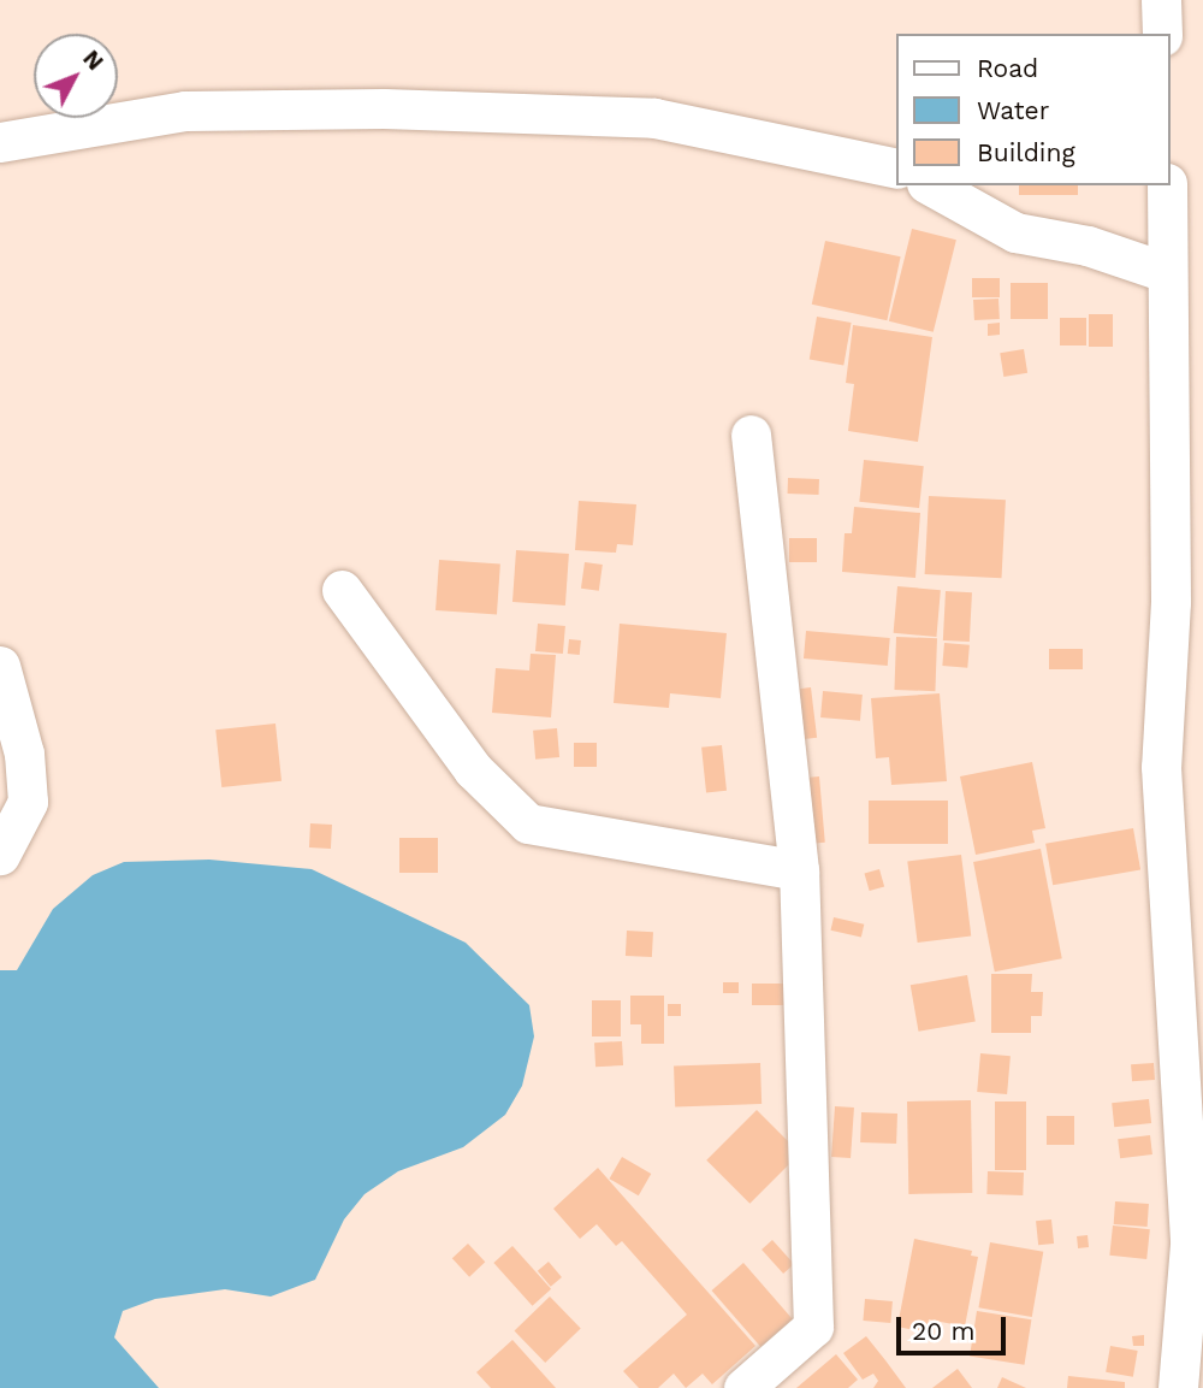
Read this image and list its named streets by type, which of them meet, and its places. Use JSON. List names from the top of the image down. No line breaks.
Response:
{"legend":["Road","Water","Building"],"scale_bar":"20 m","north":"top right"}
